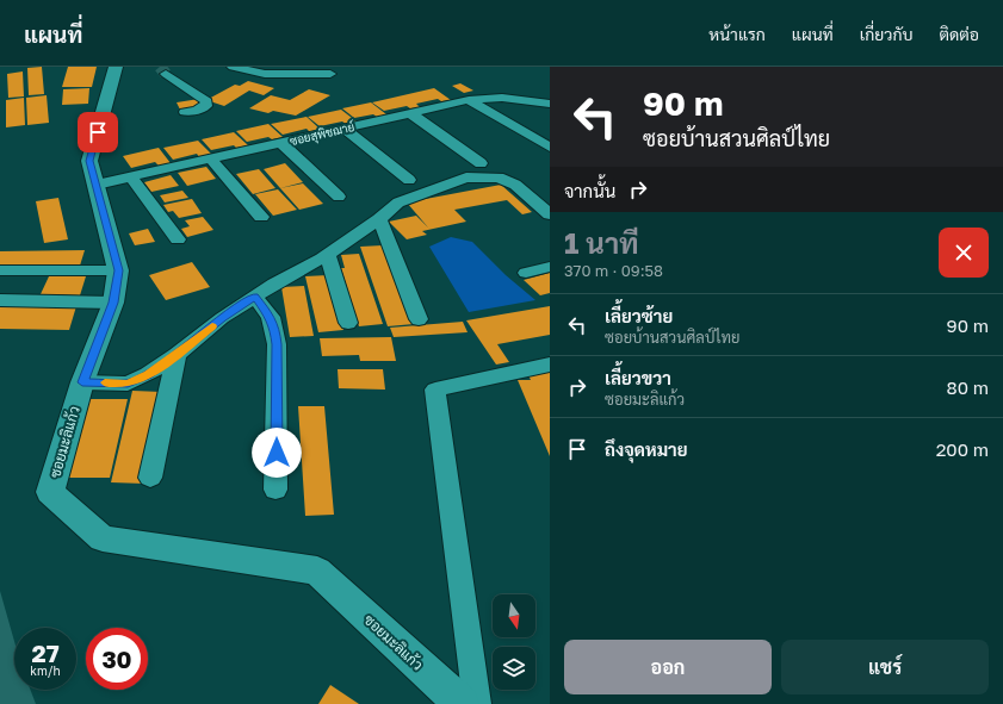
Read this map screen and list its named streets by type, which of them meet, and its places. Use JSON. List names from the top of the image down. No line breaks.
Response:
{"streets":{"street":["ซอยสุพิชฌาย์","ซอยมะลิแก้ว"]},"crossings":[["ซอยสุพิชฌาย์","ซอยมะลิแก้ว"]],"north":"bottom","page":{"header":"แผนที่","nav":["หน้าแรก","แผนที่","เกี่ยวกับ","ติดต่อ"],"turn":["90 m","ซอยบ้านสวนศิลป์ไทย"],"then":"จากนั้น","heading":["1 นาที","370 m · 09:58"],"list":[{"name":"เลี้ยวซ้าย","note":"ซอยบ้านสวนศิลป์ไทย","value":"90 m"},{"name":"เลี้ยวขวา","note":"ซอยมะลิแก้ว","value":"80 m"},{"name":"ถึงจุดหมาย","value":"200 m"}],"speed":"27 km/h","limit":"30","buttons":["ออก","แชร์"]}}
